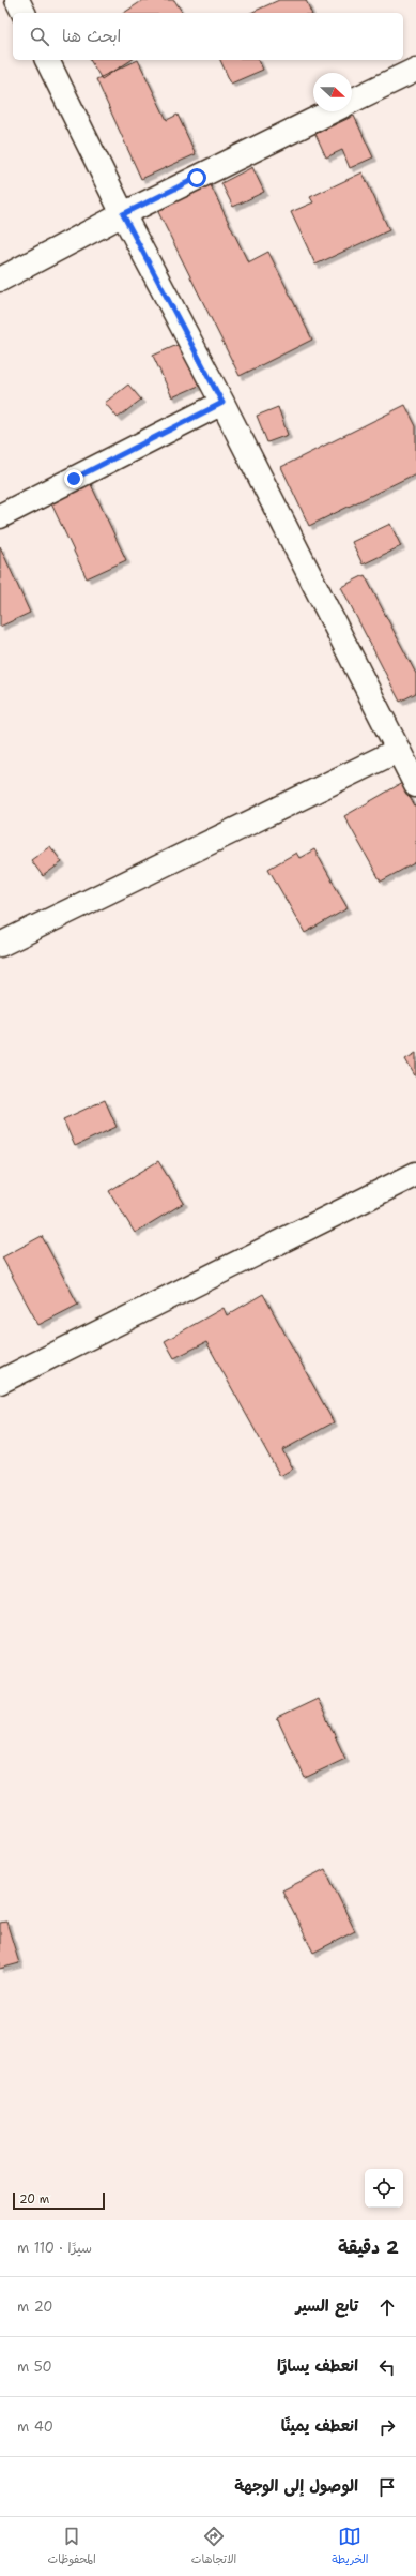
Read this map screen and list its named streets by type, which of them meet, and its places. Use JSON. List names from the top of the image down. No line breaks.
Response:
{"scale_bar":"20 m","north":"right","page":{"search":"ابحث هنا","scale":"20 m","heading":["2 دقيقة","سيرًا · 110 m"],"list":[["تابع السير","20 m"],["انعطف يسارًا","50 m"],["انعطف يمينًا","40 m"],"الوصول إلى الوجهة"],"nav":["الخريطة","الاتجاهات","المحفوظات"]}}
